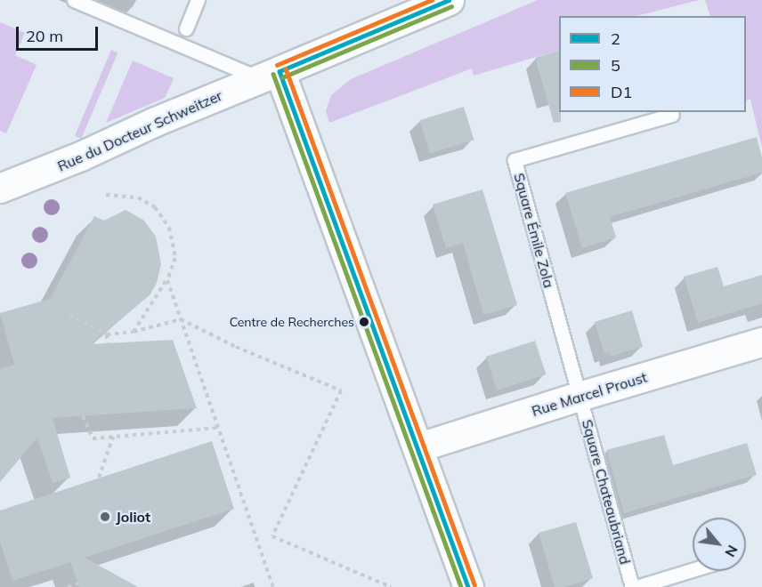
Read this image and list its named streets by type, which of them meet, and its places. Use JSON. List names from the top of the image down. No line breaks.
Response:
{"streets":{"street":["Rue du Docteur Schweitzer","Rue Marcel Proust"],"lane":["Square Émile Zola","Square Chateaubriand"]},"crossings":[["Square Émile Zola","Rue Marcel Proust"],["Square Émile Zola","Square Chateaubriand"],["Rue Marcel Proust","Square Chateaubriand"]],"places":["Centre de Recherches","Joliot"],"lines":["transit line 2","transit line D1","transit line 5"],"legend":["2","5","D1"],"scale_bar":"20 m","north":"bottom right"}
